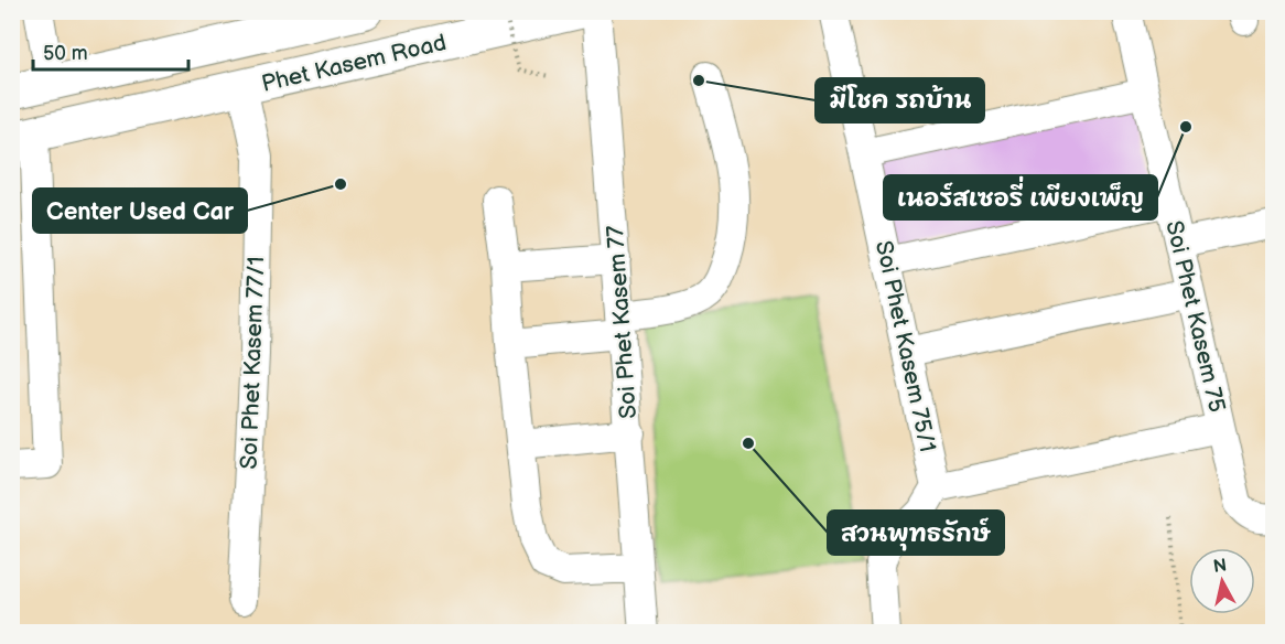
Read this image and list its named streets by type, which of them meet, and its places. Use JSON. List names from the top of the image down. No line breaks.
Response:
{"streets":{"main road":["Phet Kasem Road"],"street":["Soi Phet Kasem 75","Soi Phet Kasem 77","Soi Phet Kasem 75/1","Soi Phet Kasem 77/1"]},"crossings":[["Phet Kasem Road","Soi Phet Kasem 77/1"]],"places":["มีโชค รถบ้าน","เนอร์สเซอรี่ เพียงเพ็ญ","Center Used Car","สวนพุทธรักษ์"],"scale_bar":"50 m","north":"top"}
